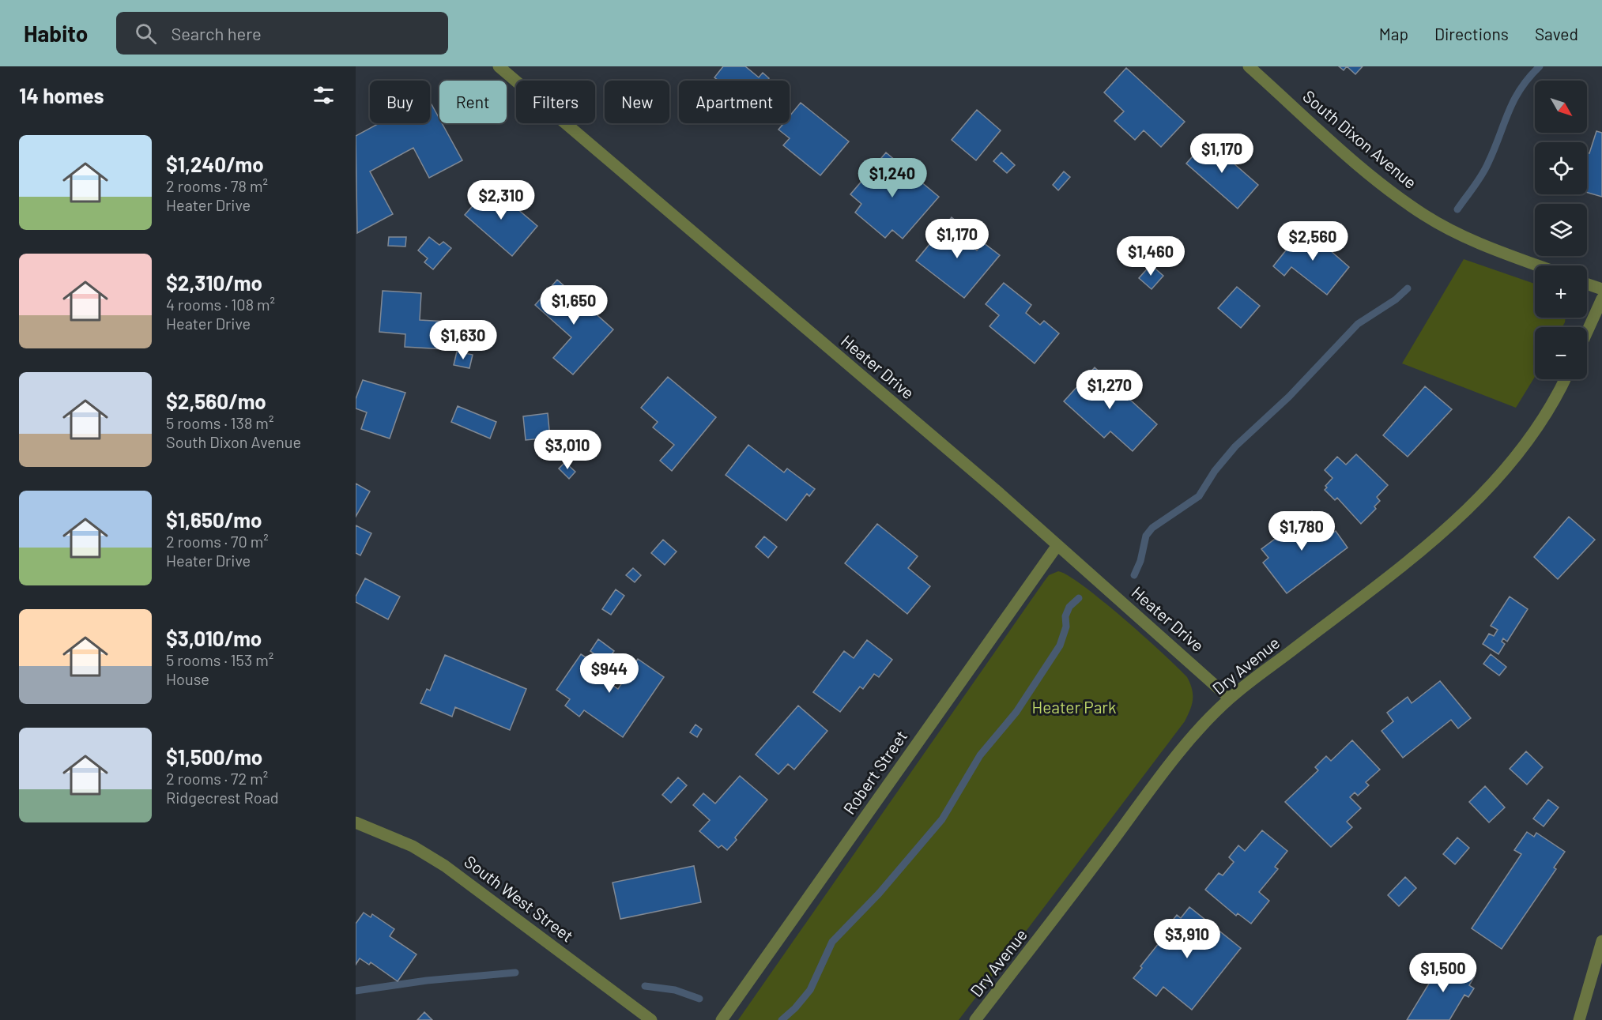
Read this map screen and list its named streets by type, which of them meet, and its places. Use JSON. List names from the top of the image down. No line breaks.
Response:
{"streets":{"street":["South Dixon Avenue","Heater Drive","Dry Avenue","Robert Street","South West Street"]},"crossings":[["Heater Drive","Dry Avenue"],["Heater Drive","Robert Street"]],"parks":["Heater Park"],"north":"bottom right","page":{"header":"Habito","search":"Search here","nav":["Map","Directions","Saved"],"heading":"14 homes","map_buttons":["+","−"],"chip":["Buy","Rent","Filters","New","Apartment"],"list":[{"name":"$1,240/mo","note":"2 rooms · 78 m² · Heater Drive"},{"name":"$2,310/mo","note":"4 rooms · 108 m² · Heater Drive"},{"name":"$2,560/mo","note":"5 rooms · 138 m² · South Dixon Avenue"},{"name":"$1,650/mo","note":"2 rooms · 70 m² · Heater Drive"},{"name":"$3,010/mo","note":"5 rooms · 153 m² · House"},{"name":"$1,500/mo","note":"2 rooms · 72 m² · Ridgecrest Road"}],"price":["$1,170","$1,240","$2,310","$1,170","$2,560","$1,460","$1,650","$1,630","$1,270","$3,010","$1,780","$944","$3,910","$1,500"]}}
